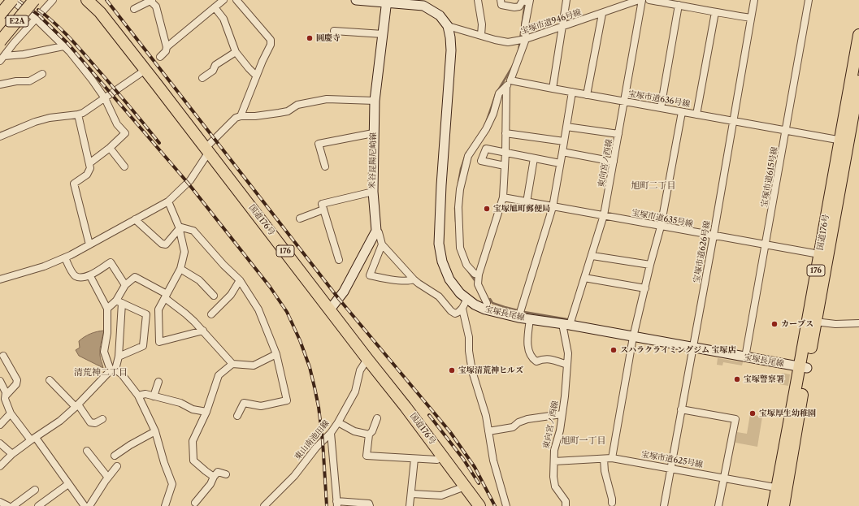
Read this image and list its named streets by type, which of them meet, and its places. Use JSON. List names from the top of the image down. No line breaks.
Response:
{"streets":{"highway":["E2A","国道176号","176"],"street":["宝塚市道946号線","宝塚市道636号線","米谷昆陽尼崎線","東向宮ノ西線","宝塚市道615号線","宝塚市道635号線","宝塚市道626号線","宝塚長尾線","東山南池田線","宝塚市道625号線"]},"crossings":[["宝塚市道946号線","宝塚長尾線"],["宝塚市道636号線","東向宮ノ西線"],["宝塚市道636号線","宝塚市道615号線"],["宝塚市道636号線","国道176号"],["宝塚市道636号線","宝塚市道626号線"],["東向宮ノ西線","宝塚市道635号線"],["東向宮ノ西線","宝塚長尾線"],["東向宮ノ西線","宝塚市道625号線"],["宝塚市道615号線","宝塚市道635号線"],["宝塚市道615号線","宝塚長尾線"],["宝塚市道635号線","国道176号"],["宝塚市道635号線","宝塚市道626号線"],["国道176号","宝塚長尾線"],["国道176号","東山南池田線"],["国道176号","宝塚市道625号線"],["宝塚市道626号線","宝塚長尾線"],["宝塚市道626号線","宝塚市道625号線"]],"districts":["旭町二丁目","清荒神二丁目","旭町一丁目"],"places":["圓慶寺","宝塚旭町郵便局","カーブス","スハラクライミングジム 宝塚店","宝塚清荒神ヒルズ","宝塚警察署","宝塚厚生幼稚園"]}
